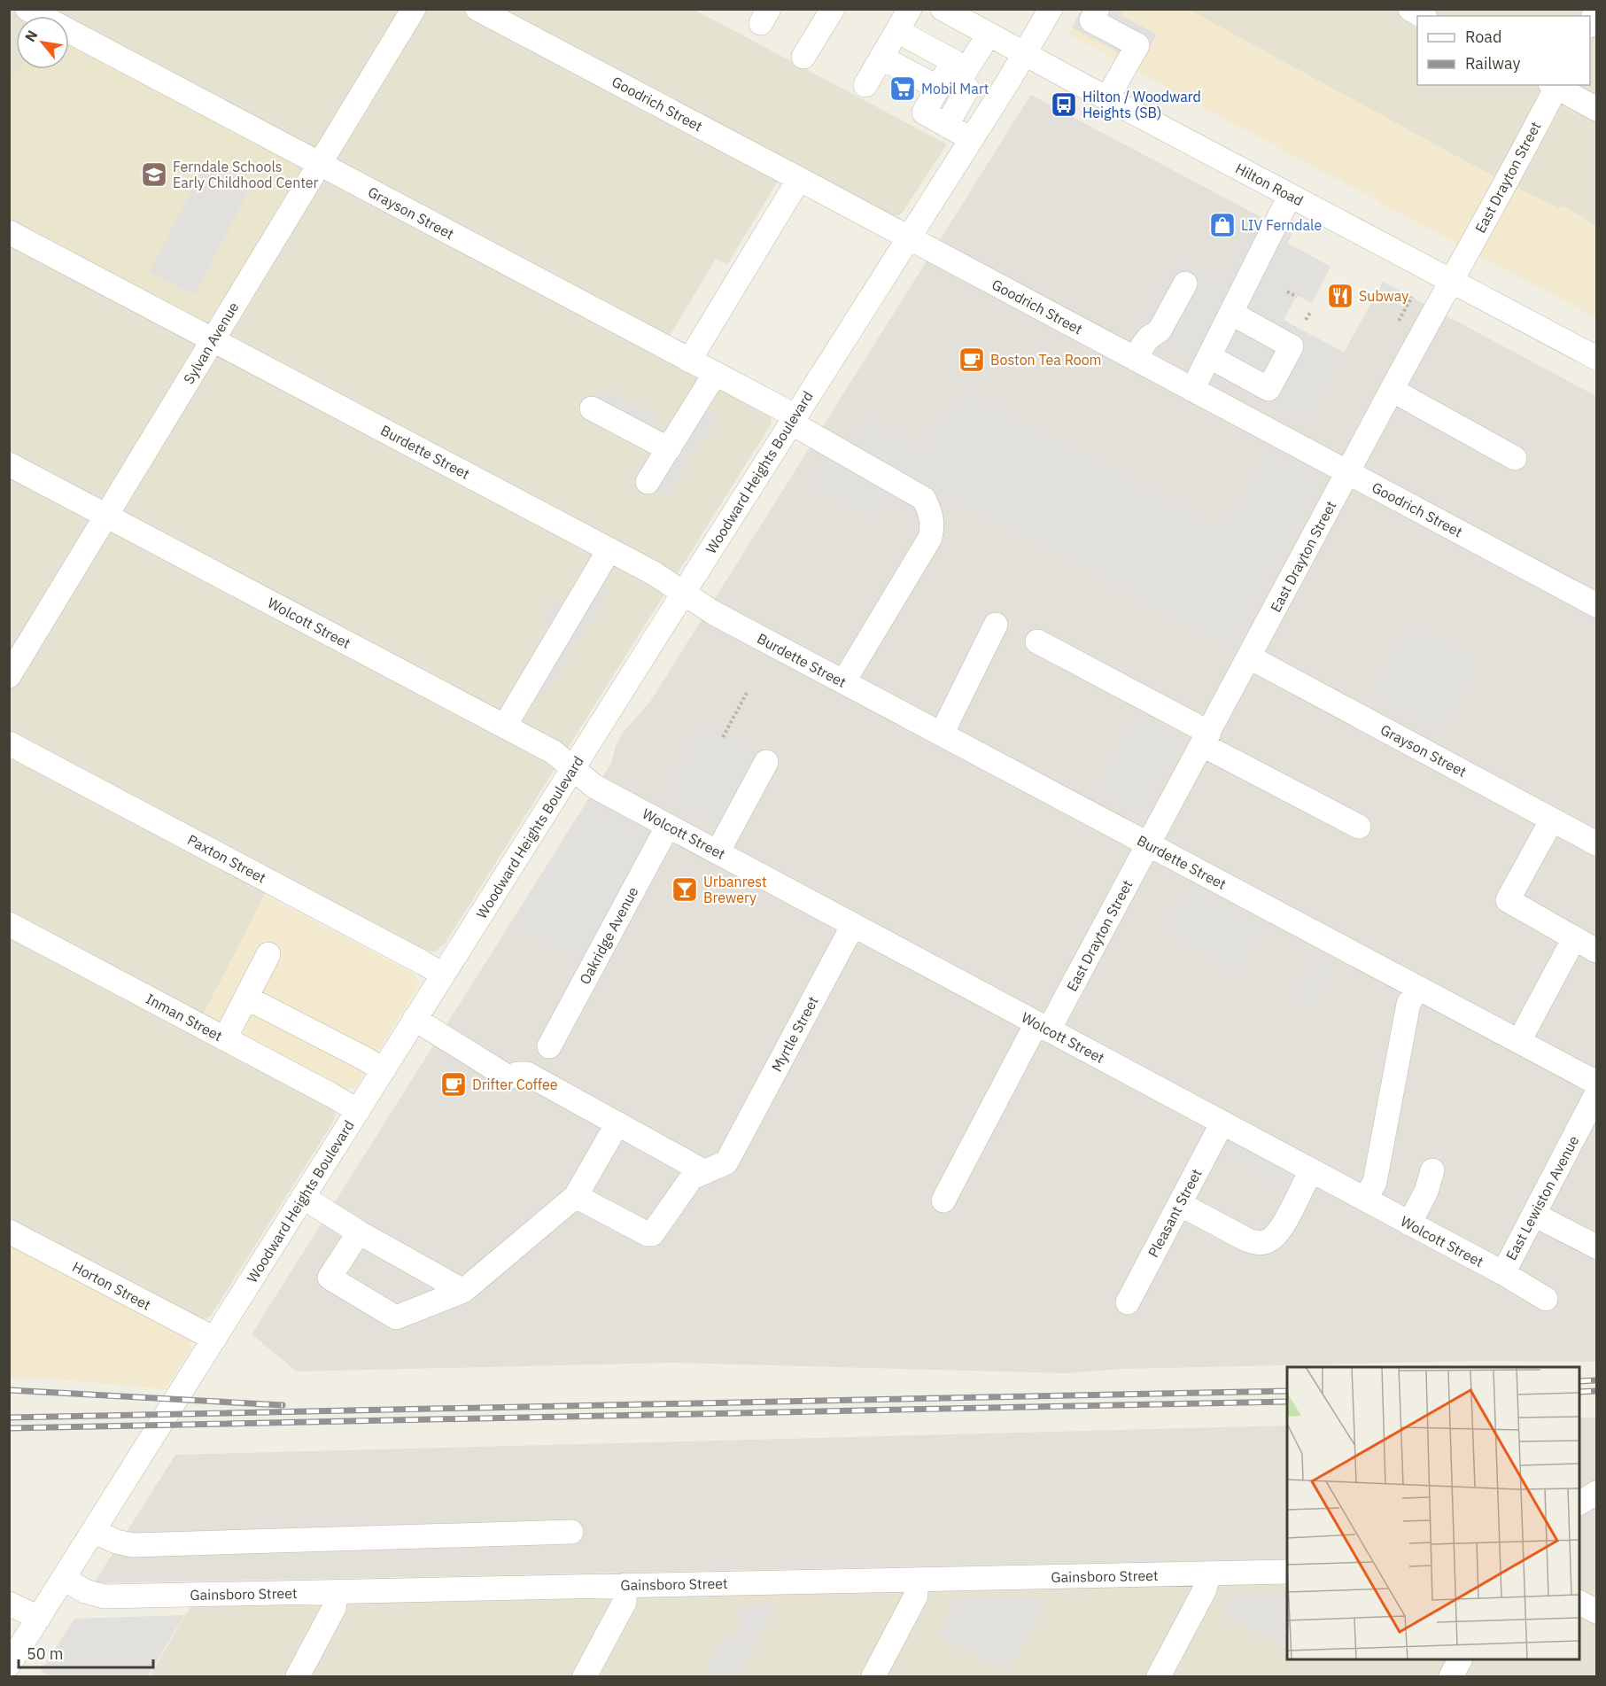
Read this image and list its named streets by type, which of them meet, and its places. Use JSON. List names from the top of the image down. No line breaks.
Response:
{"streets":{"street":["Goodrich Street","East Drayton Street","Hilton Road","Grayson Street","Sylvan Avenue","Burdette Street","Woodward Heights Boulevard","Wolcott Street","Paxton Street","Oakridge Avenue","Inman Street","Myrtle Street","East Lewiston Avenue","Pleasant Street","Horton Street","Gainsboro Street"]},"crossings":[["Goodrich Street","East Drayton Street"],["Goodrich Street","Woodward Heights Boulevard"],["East Drayton Street","Hilton Road"],["East Drayton Street","Grayson Street"],["East Drayton Street","Burdette Street"],["East Drayton Street","Wolcott Street"],["Hilton Road","Woodward Heights Boulevard"],["Grayson Street","Sylvan Avenue"],["Grayson Street","Burdette Street"],["Grayson Street","Woodward Heights Boulevard"],["Sylvan Avenue","Burdette Street"],["Sylvan Avenue","Wolcott Street"],["Burdette Street","Woodward Heights Boulevard"],["Woodward Heights Boulevard","Wolcott Street"],["Woodward Heights Boulevard","Paxton Street"],["Woodward Heights Boulevard","Inman Street"],["Woodward Heights Boulevard","Horton Street"],["Woodward Heights Boulevard","Gainsboro Street"],["Wolcott Street","Oakridge Avenue"],["Wolcott Street","Myrtle Street"],["Wolcott Street","East Lewiston Avenue"],["Wolcott Street","Pleasant Street"]],"places":{"supermarket":["Mobil Mart"],"bus stop":["Hilton / Woodward Heights (SB)"],"school or university":["Ferndale Schools Early Childhood Center"],"shop":["LIV Ferndale"],"restaurant":["Subway"],"cafe":["Boston Tea Room","Drifter Coffee"],"bar":["Urbanrest Brewery"]},"legend":["Road","Railway"],"scale_bar":"50 m","north":"top left"}
